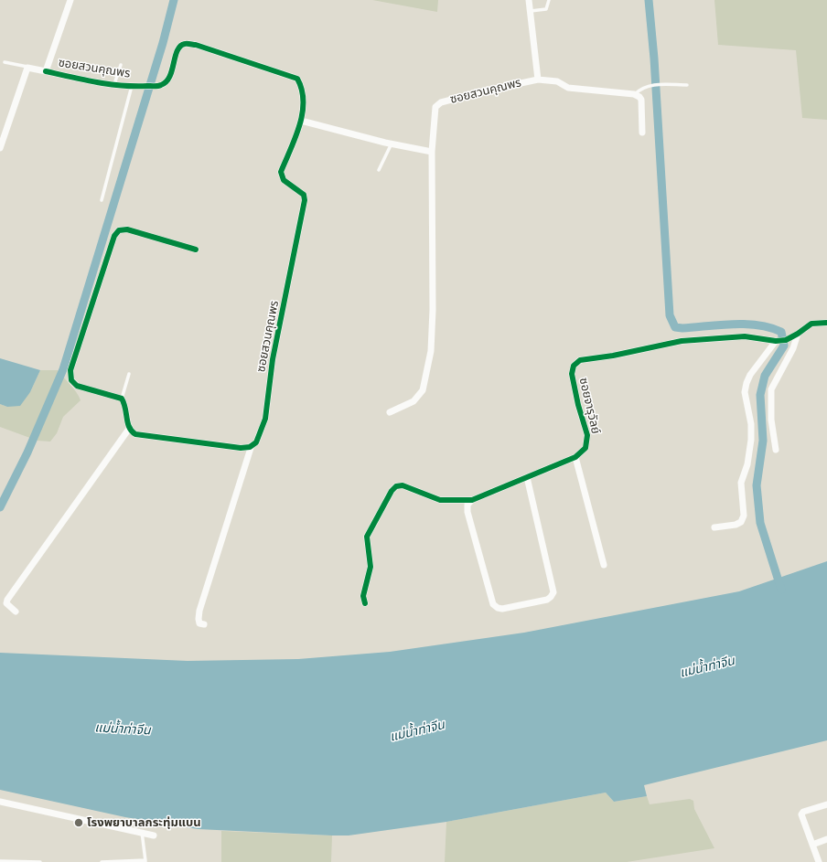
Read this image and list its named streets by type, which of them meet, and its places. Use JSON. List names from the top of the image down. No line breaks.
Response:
{"streets":{"street":["ซอยสวนคุณพร","ซอยจารุวัลย์"]},"water":["แม่น้ำท่าจีน"],"places":["โรงพยาบาลกระทุ่มแบน"]}
